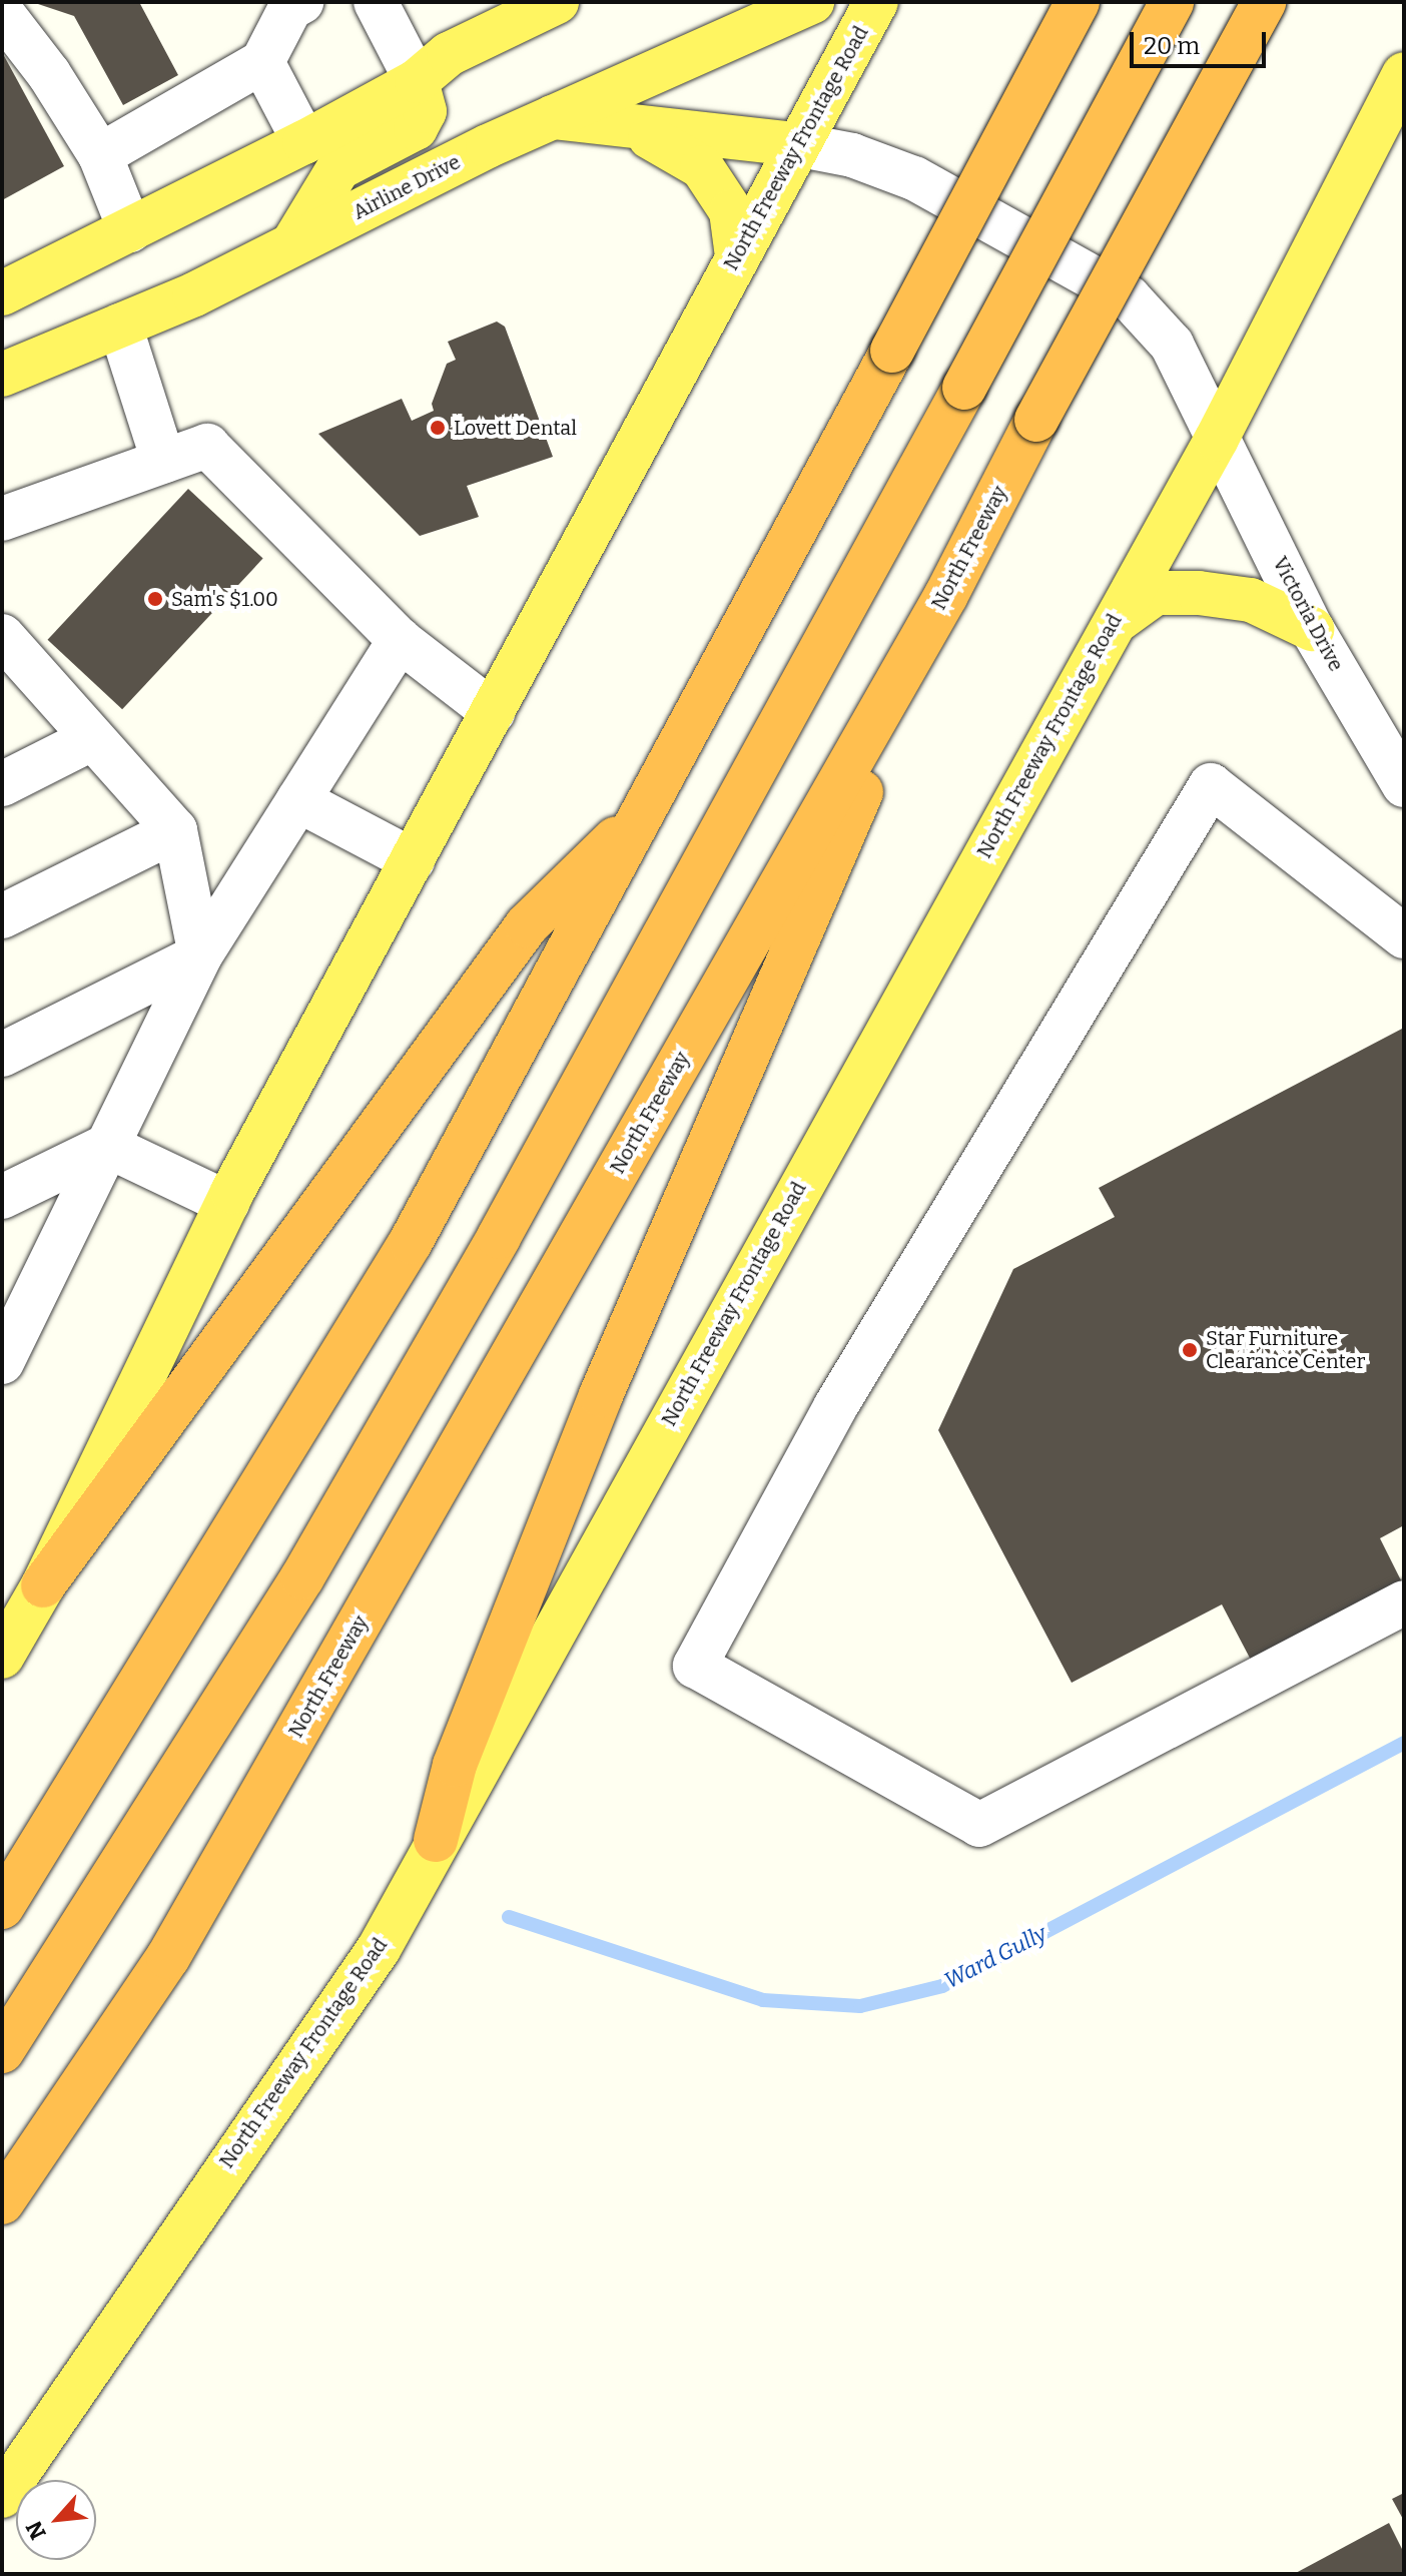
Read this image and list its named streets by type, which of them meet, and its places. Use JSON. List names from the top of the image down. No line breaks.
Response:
{"streets":{"highway":["North Freeway"],"main road":["North Freeway Frontage Road","Airline Drive"],"street":["Victoria Drive"]},"crossings":[["North Freeway Frontage Road","Victoria Drive"]],"water":["Ward Gully"],"places":["Lovett Dental","Sam's $1.00","Star Furniture Clearance Center"],"scale_bar":"20 m","north":"bottom left"}
